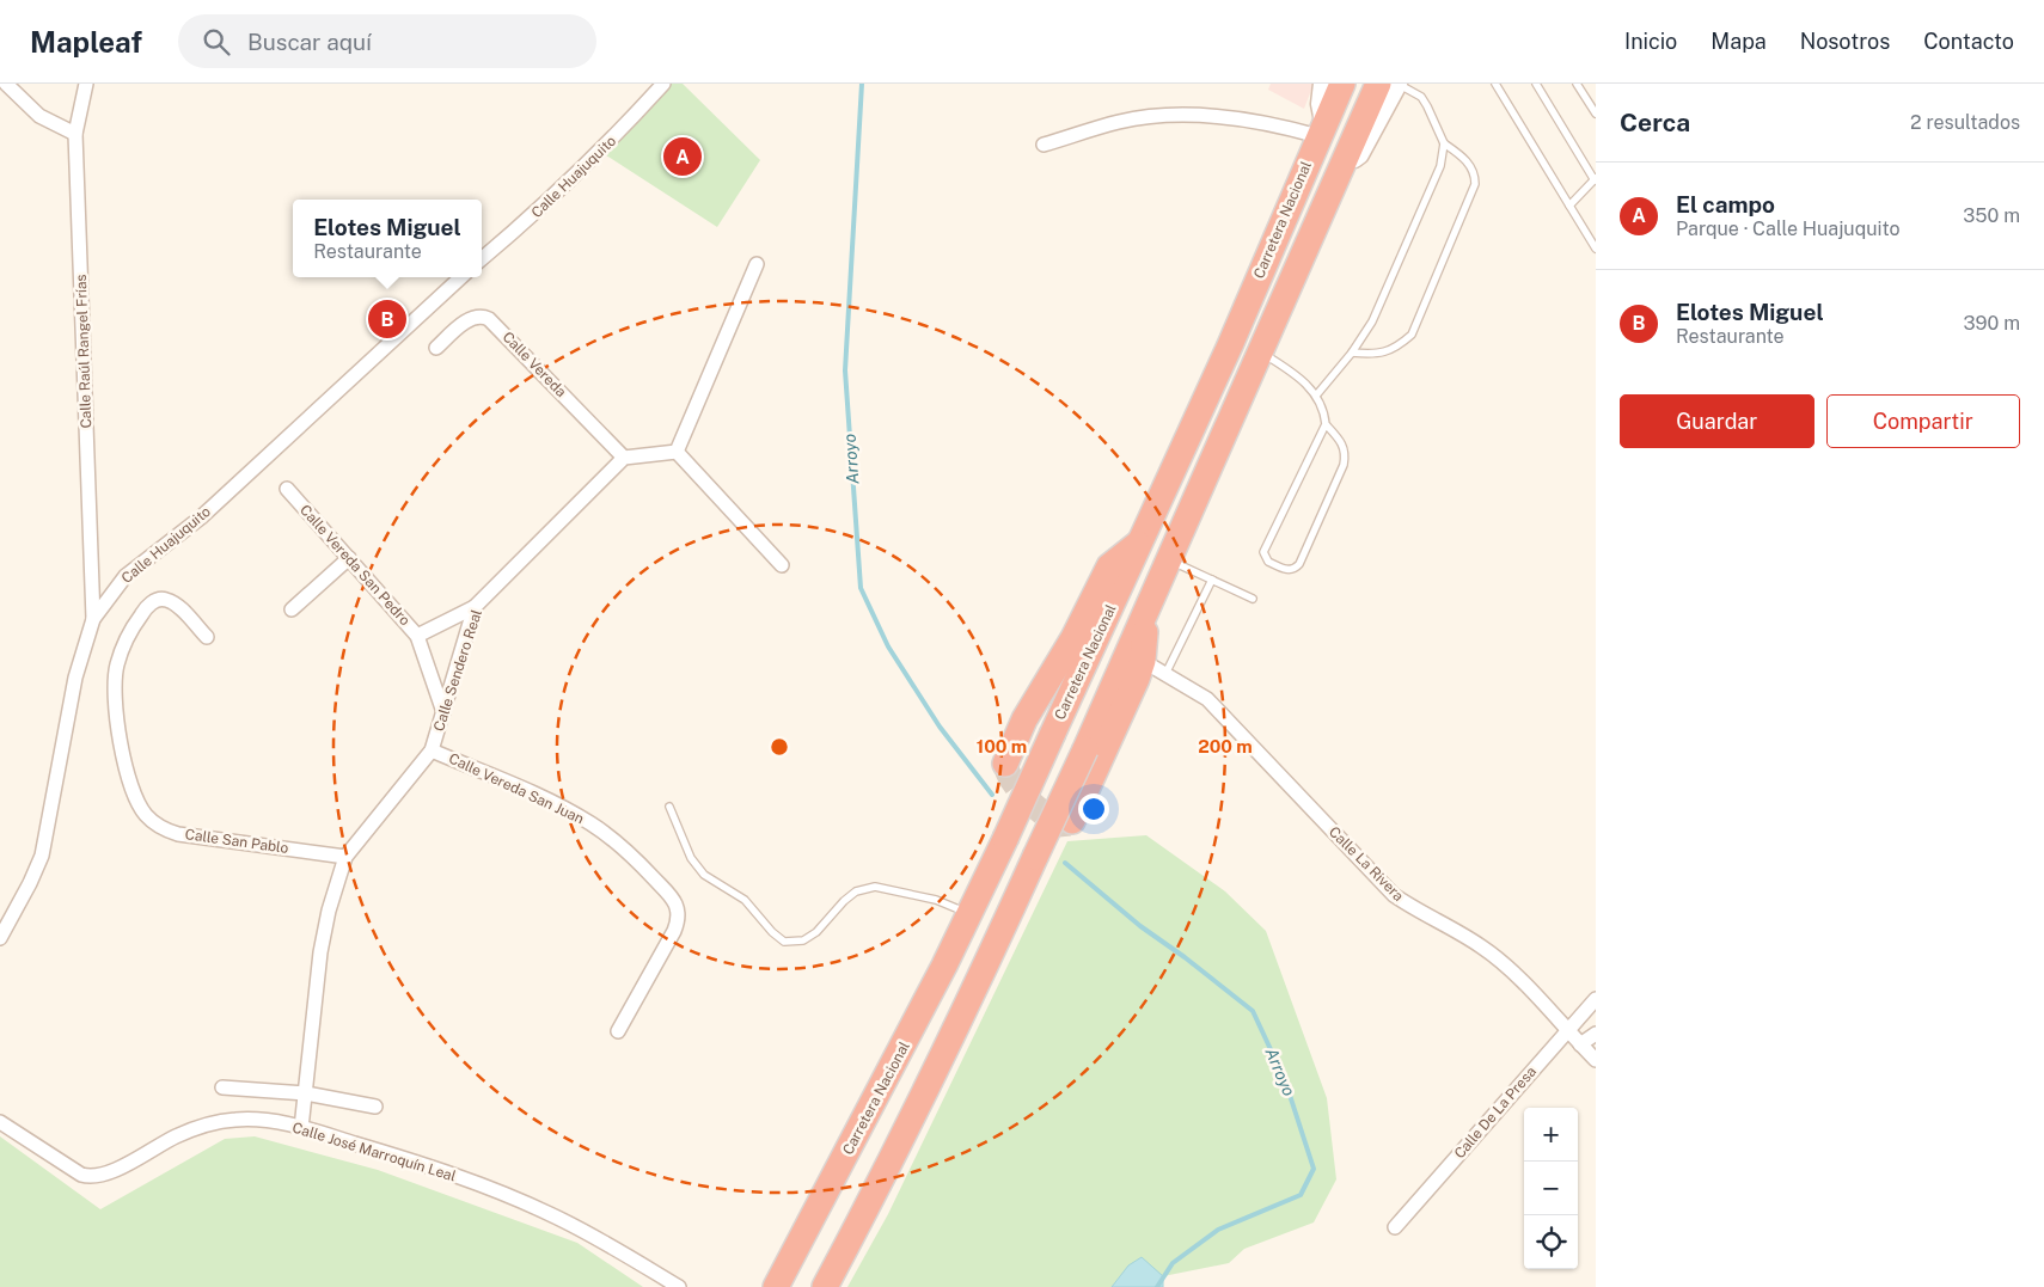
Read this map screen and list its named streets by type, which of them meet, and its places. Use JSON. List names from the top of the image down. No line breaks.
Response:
{"streets":{"highway":["Carretera Nacional"],"street":["Calle Huajuquito","Calle Raúl Rangel Frías","Calle Vereda","Calle Vereda San Pedro","Calle Sendero Real","Calle Vereda San Juan","Calle San Pablo","Calle La Rivera","Calle De La Presa","Calle José Marroquín Leal"]},"crossings":[["Calle Huajuquito","Calle Raúl Rangel Frías"],["Calle Vereda","Calle Sendero Real"],["Calle Vereda San Pedro","Calle Sendero Real"],["Calle Sendero Real","Calle Vereda San Juan"],["Calle Sendero Real","Calle San Pablo"],["Calle Sendero Real","Calle José Marroquín Leal"],["Calle La Rivera","Calle De La Presa"]],"water":["Arroyo"],"page":{"header":"Mapleaf","search":"Buscar aquí","nav":["Inicio","Mapa","Nosotros","Contacto"],"heading":["Cerca","2 resultados"],"pins":["A","B"],"list":[{"mark":"A","name":"El campo","note":"Parque · Calle Huajuquito","value":"350 m"},{"mark":"B","name":"Elotes Miguel","note":"Restaurante","value":"390 m"}],"popup":["Elotes Miguel","Restaurante"],"buttons":["Guardar","Compartir"],"map_buttons":["+","−"]},"rings":["100 m","200 m"]}
